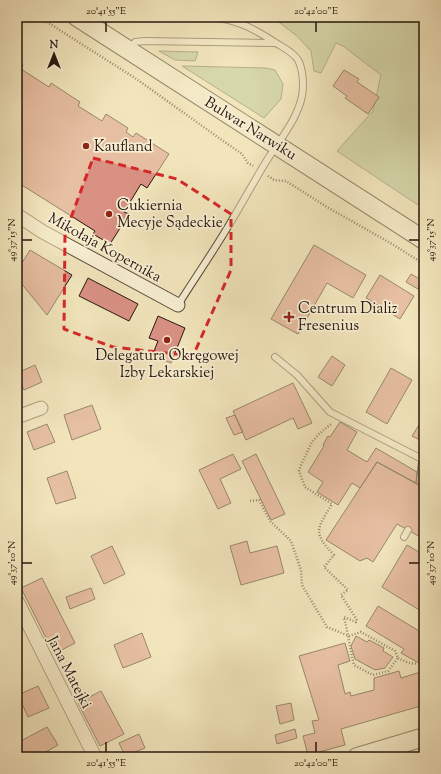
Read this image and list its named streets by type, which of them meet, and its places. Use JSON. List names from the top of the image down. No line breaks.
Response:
{"streets":{"main road":["Bulwar Narwiku"],"street":["Mikołaja Kopernika","Jana Matejki"]},"places":{"other":["Kaufland","Cukiernia Mecyje Sądeckie","Delegatura Okręgowej Izby Lekarskiej"],"health":["Centrum Dializ Fresenius"]},"north":"top","coordinates":["20°41'55\"E","20°42'00\"E","49°37'15\"N","49°37'10\"N"]}
